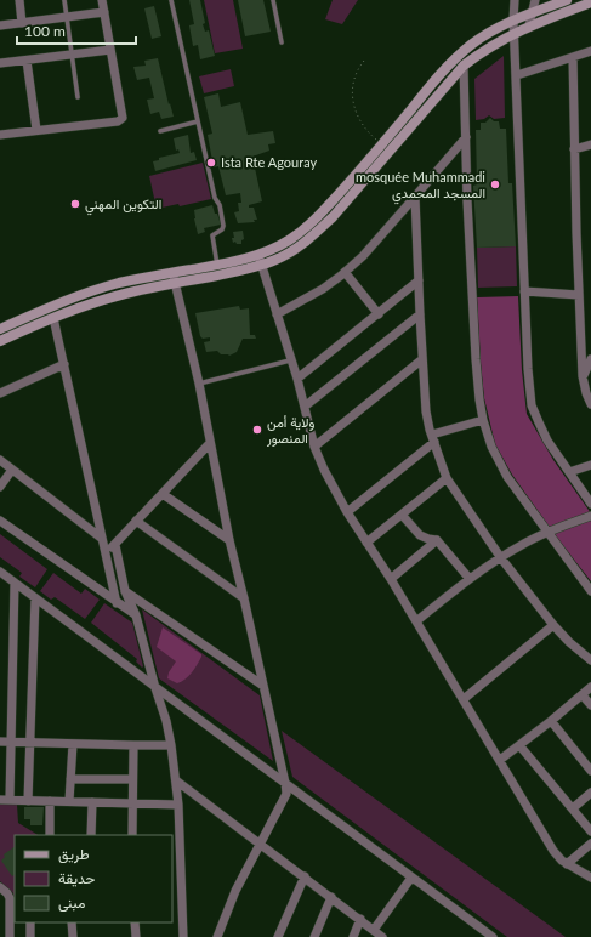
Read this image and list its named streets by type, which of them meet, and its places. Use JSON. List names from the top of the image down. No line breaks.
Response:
{"places":["Ista Rte Agouray","mosquée Muhammadi المسجد المحمدي","التكوين المهني","ولاية أمن المنصور"],"legend":["طريق","حديقة","مبنى"],"scale_bar":"100 m"}
